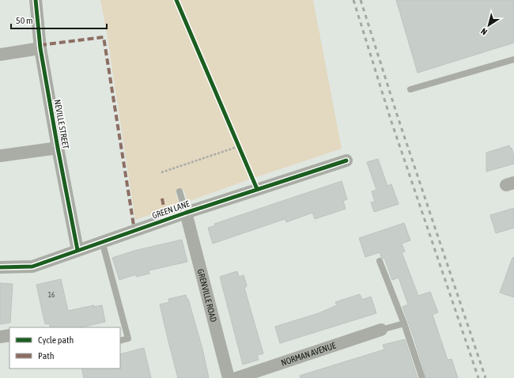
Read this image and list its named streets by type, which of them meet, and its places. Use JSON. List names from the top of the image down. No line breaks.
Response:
{"streets":{"street":["NEVILLE STREET","GREEN LANE","GRENVILLE ROAD","NORMAN AVENUE"]},"crossings":[["NEVILLE STREET","GREEN LANE"],["GREEN LANE","GRENVILLE ROAD"]],"house_numbers":["16"],"legend":["Cycle path","Path"],"scale_bar":"50 m","north":"bottom left"}
